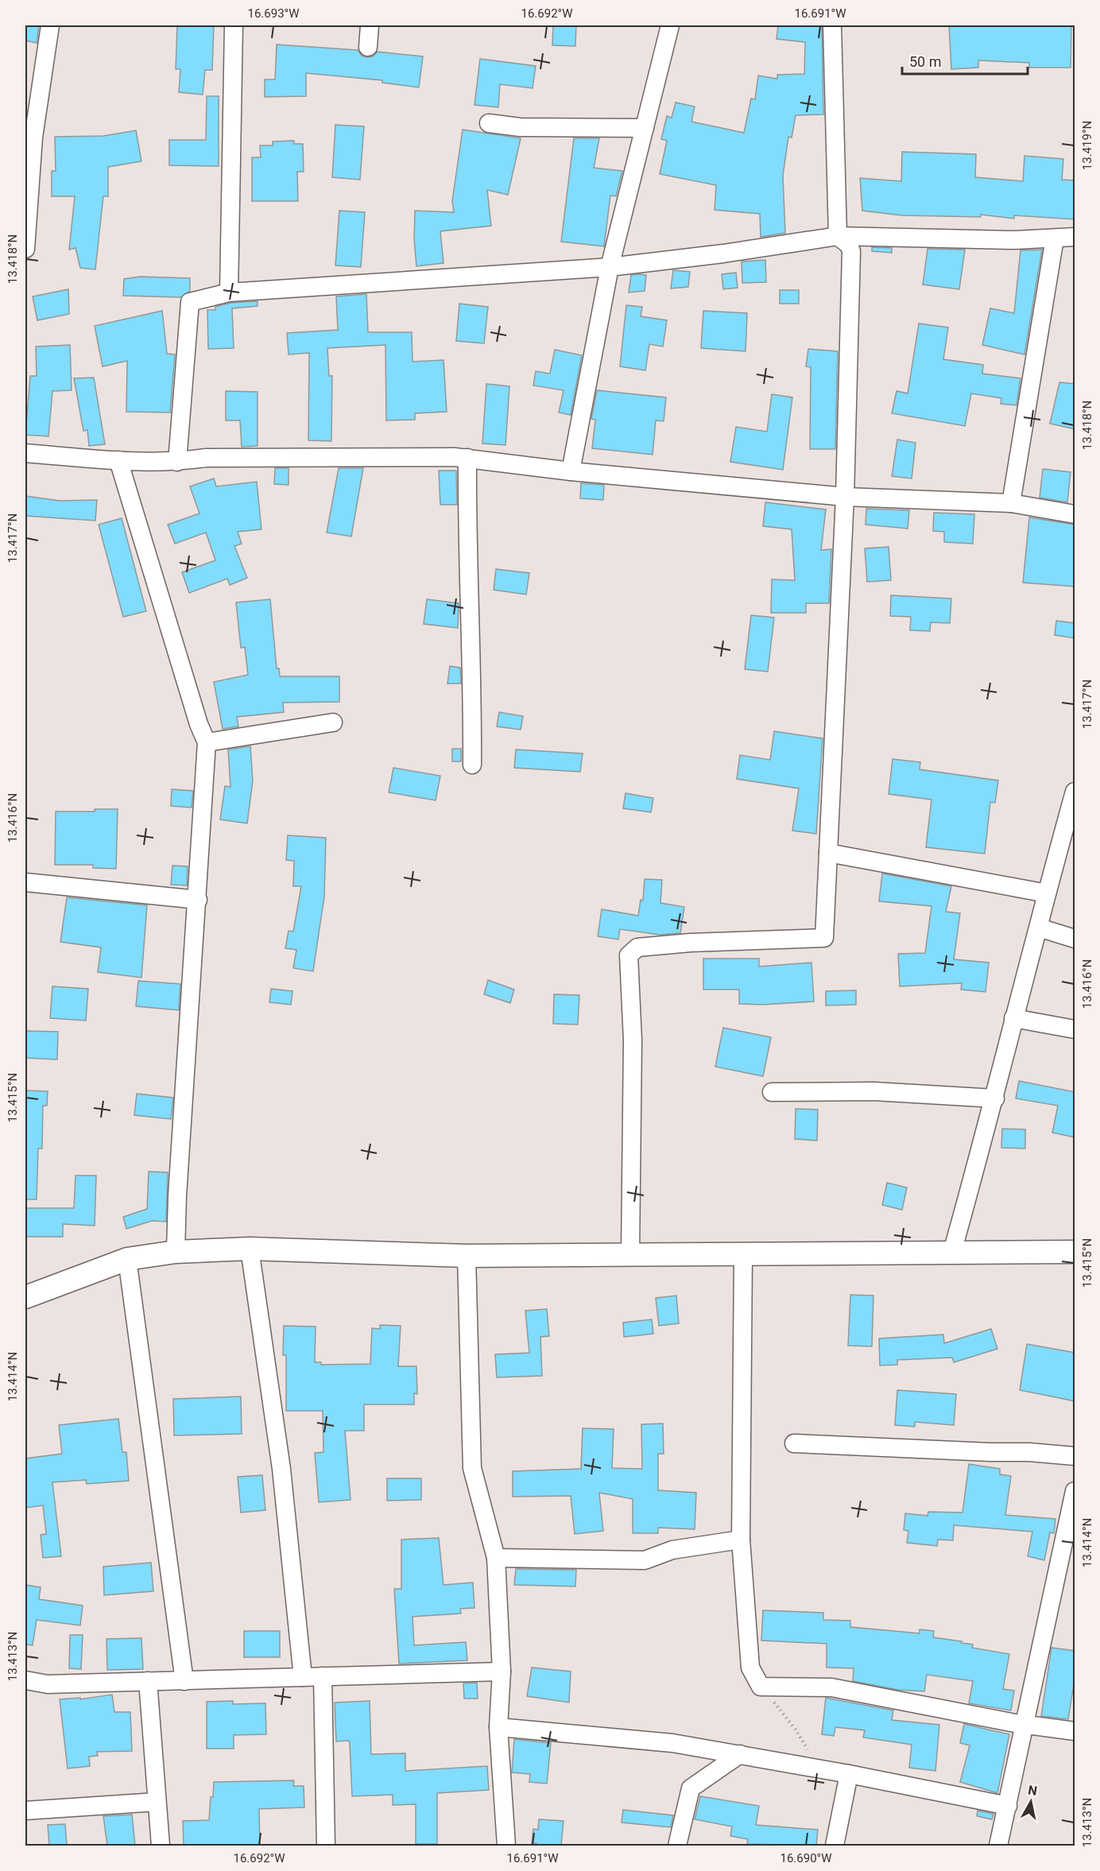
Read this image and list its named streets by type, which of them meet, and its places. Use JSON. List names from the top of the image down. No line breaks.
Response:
{"scale_bar":"50 m","north":"top","coordinates":["16.693°W","16.692°W","16.691°W","13.419°N","13.418°N","13.417°N","13.416°N","13.415°N","13.414°N","13.413°N","16.690°W"]}
